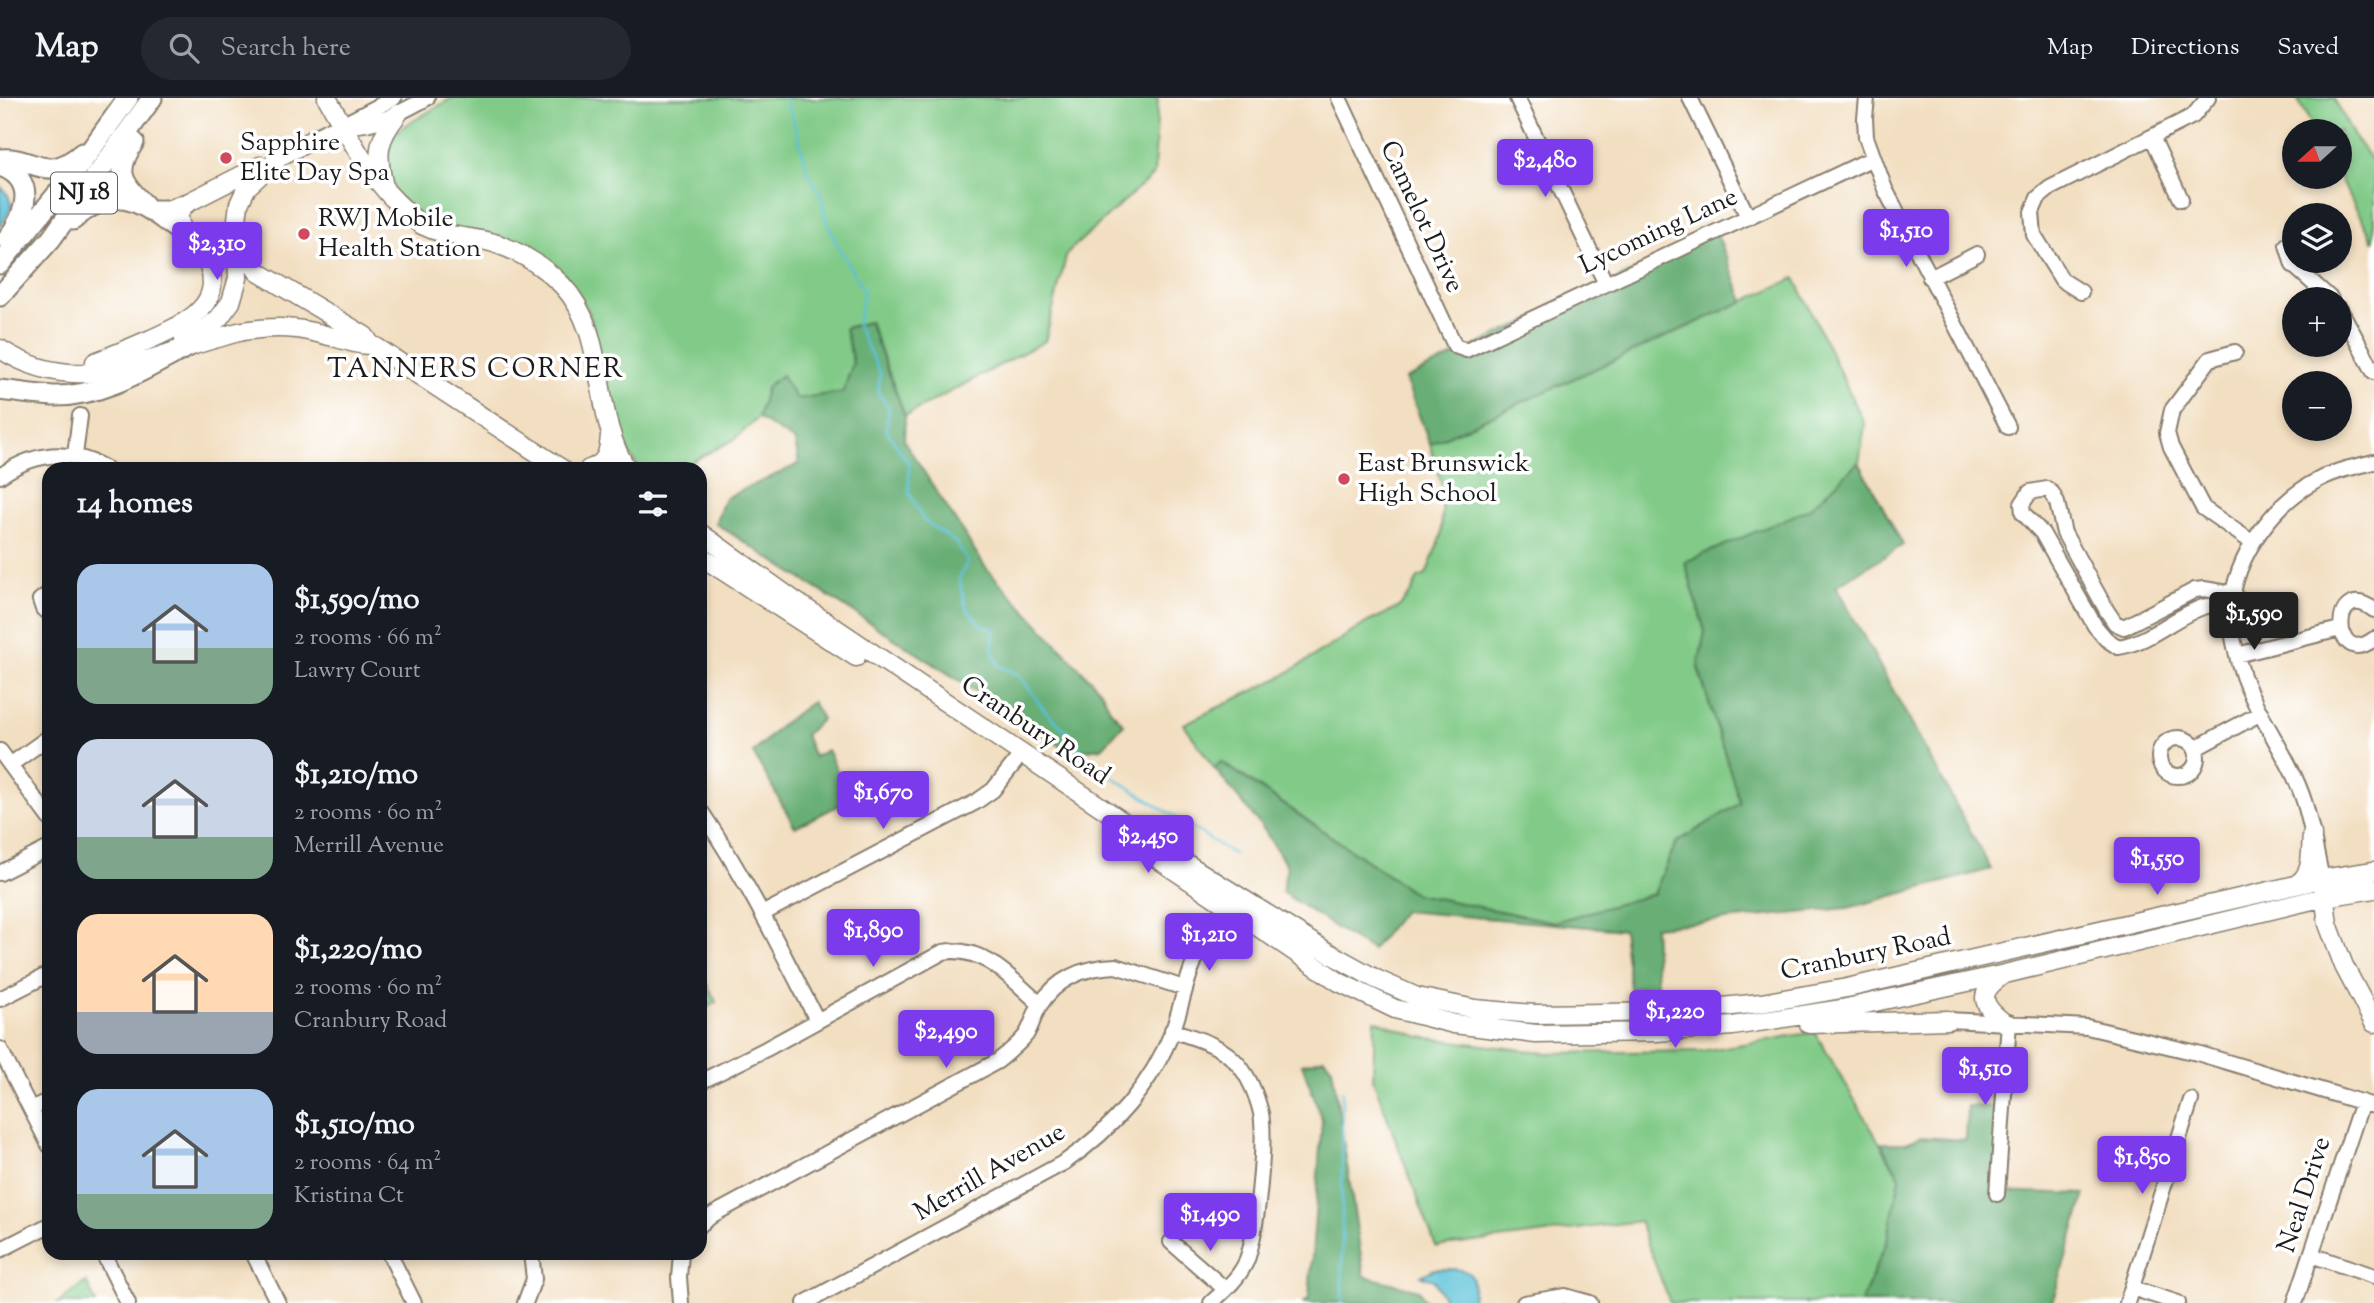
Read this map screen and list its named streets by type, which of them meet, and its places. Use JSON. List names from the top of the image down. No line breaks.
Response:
{"streets":{"highway":["NJ 18"],"main road":["Cranbury Road"],"street":["Camelot Drive","Lycoming Lane","Merrill Avenue","Neal Drive"]},"crossings":[["Camelot Drive","Lycoming Lane"],["Cranbury Road","Merrill Avenue"]],"districts":["TANNERS CORNER"],"places":["Sapphire Elite Day Spa","RWJ Mobile Health Station","East Brunswick High School"],"north":"left","page":{"header":"Map","search":"Search here","nav":["Map","Directions","Saved"],"map_buttons":["+","−"],"price":["$2,480","$1,510","$2,310","$1,590","$1,670","$2,450","$1,550","$1,890","$1,210","$1,220","$2,490","$1,510","$1,850","$1,490"],"heading":"14 homes","list":[{"name":"$1,590/mo","note":"2 rooms · 66 m² · Lawry Court"},{"name":"$1,210/mo","note":"2 rooms · 60 m² · Merrill Avenue"},{"name":"$1,220/mo","note":"2 rooms · 60 m² · Cranbury Road"},{"name":"$1,510/mo","note":"2 rooms · 64 m² · Kristina Ct"}]}}
